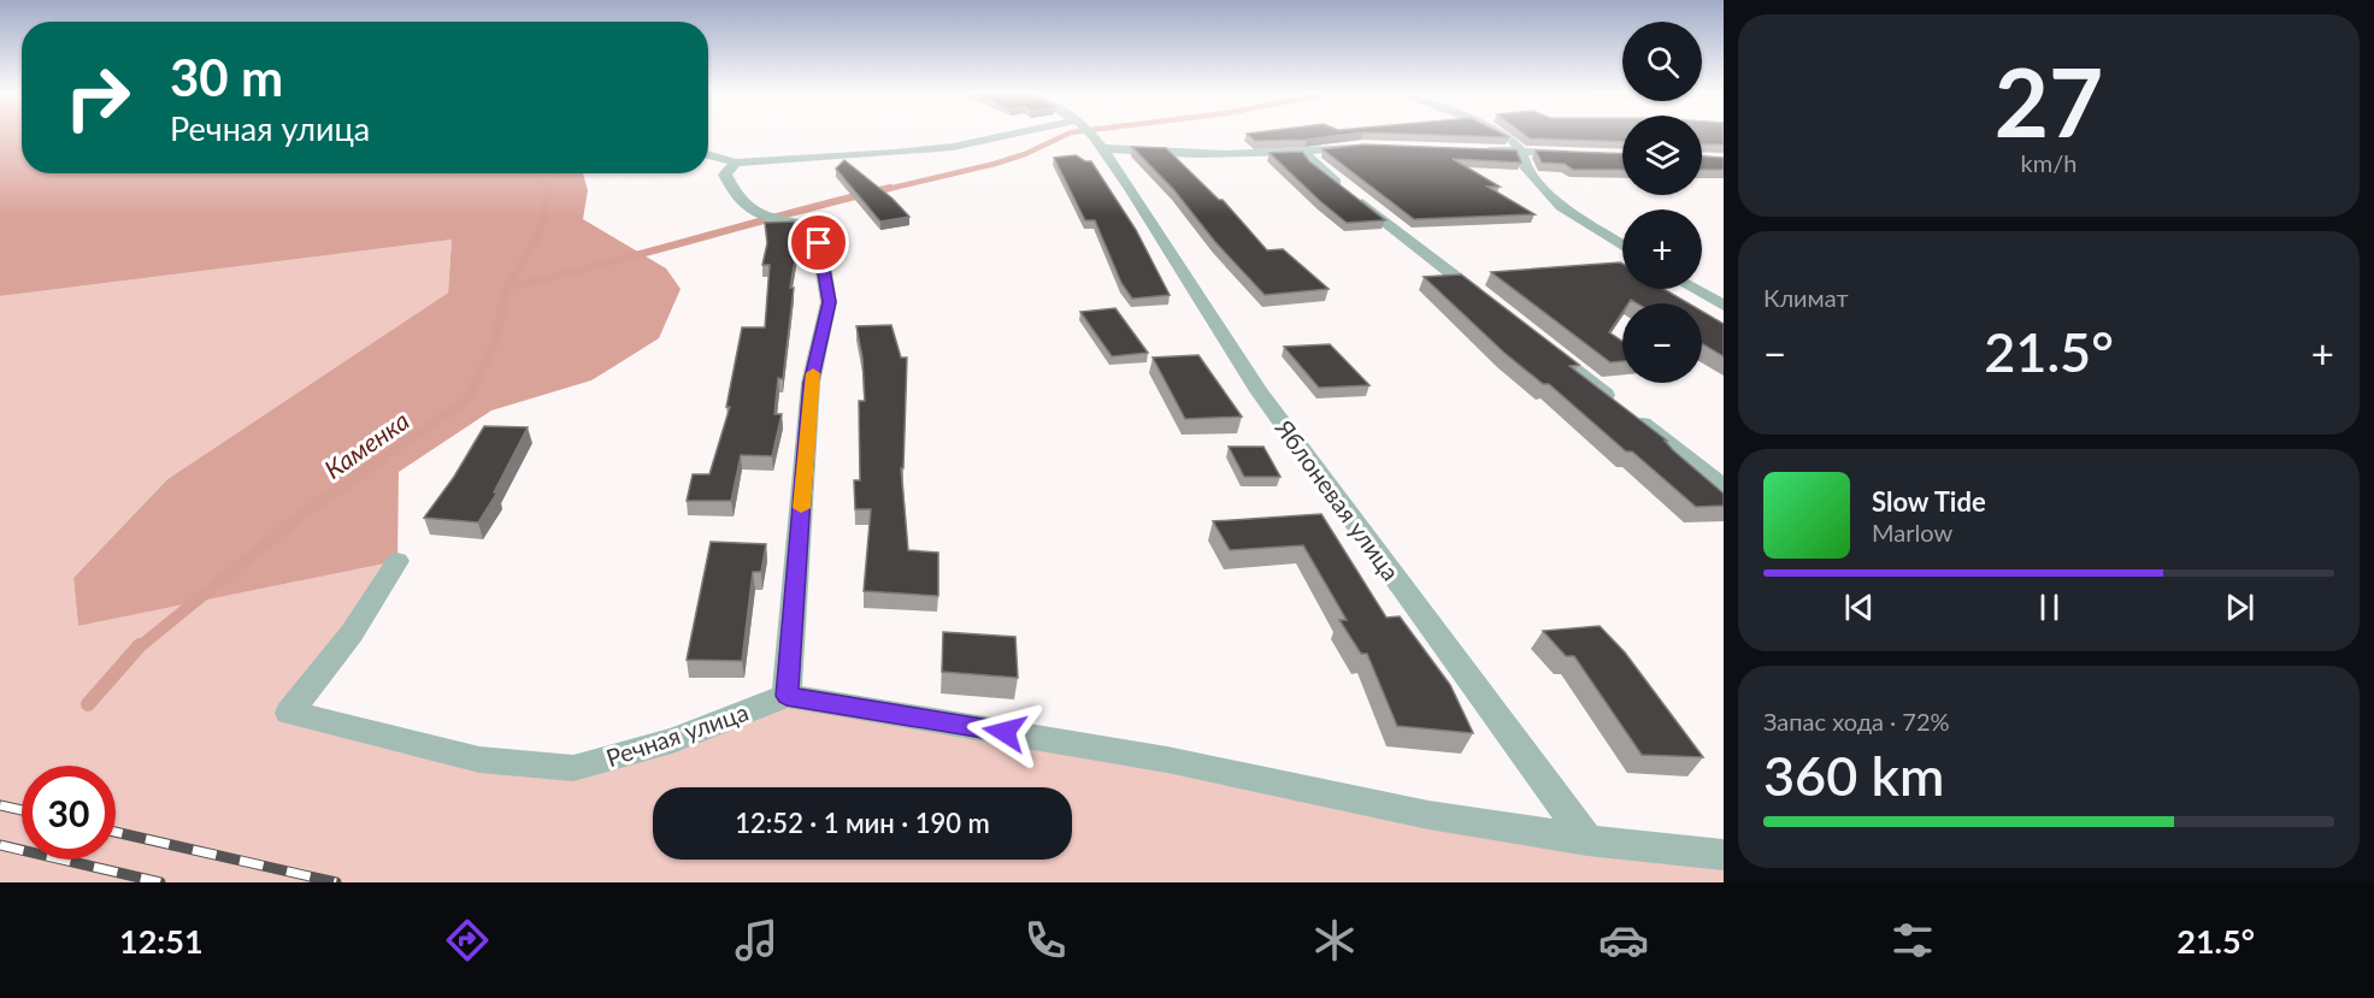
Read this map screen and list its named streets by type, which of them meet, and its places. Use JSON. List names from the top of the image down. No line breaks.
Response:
{"streets":{"street":["Яблоневая улица","Речная улица"]},"water":["Каменка"],"page":{"tile":[["27","km/h"],"Климат",["Запас хода · 72%","360 km"]],"map_buttons":["+","−"],"turn":["30 m","Речная улица"],"heat":["−","21.5°","+"],"song":["Slow Tide","Marlow"],"limit":"30","trip":"12:52 · 1 мин · 190 m","tabs":["12:51","21.5°"]}}
